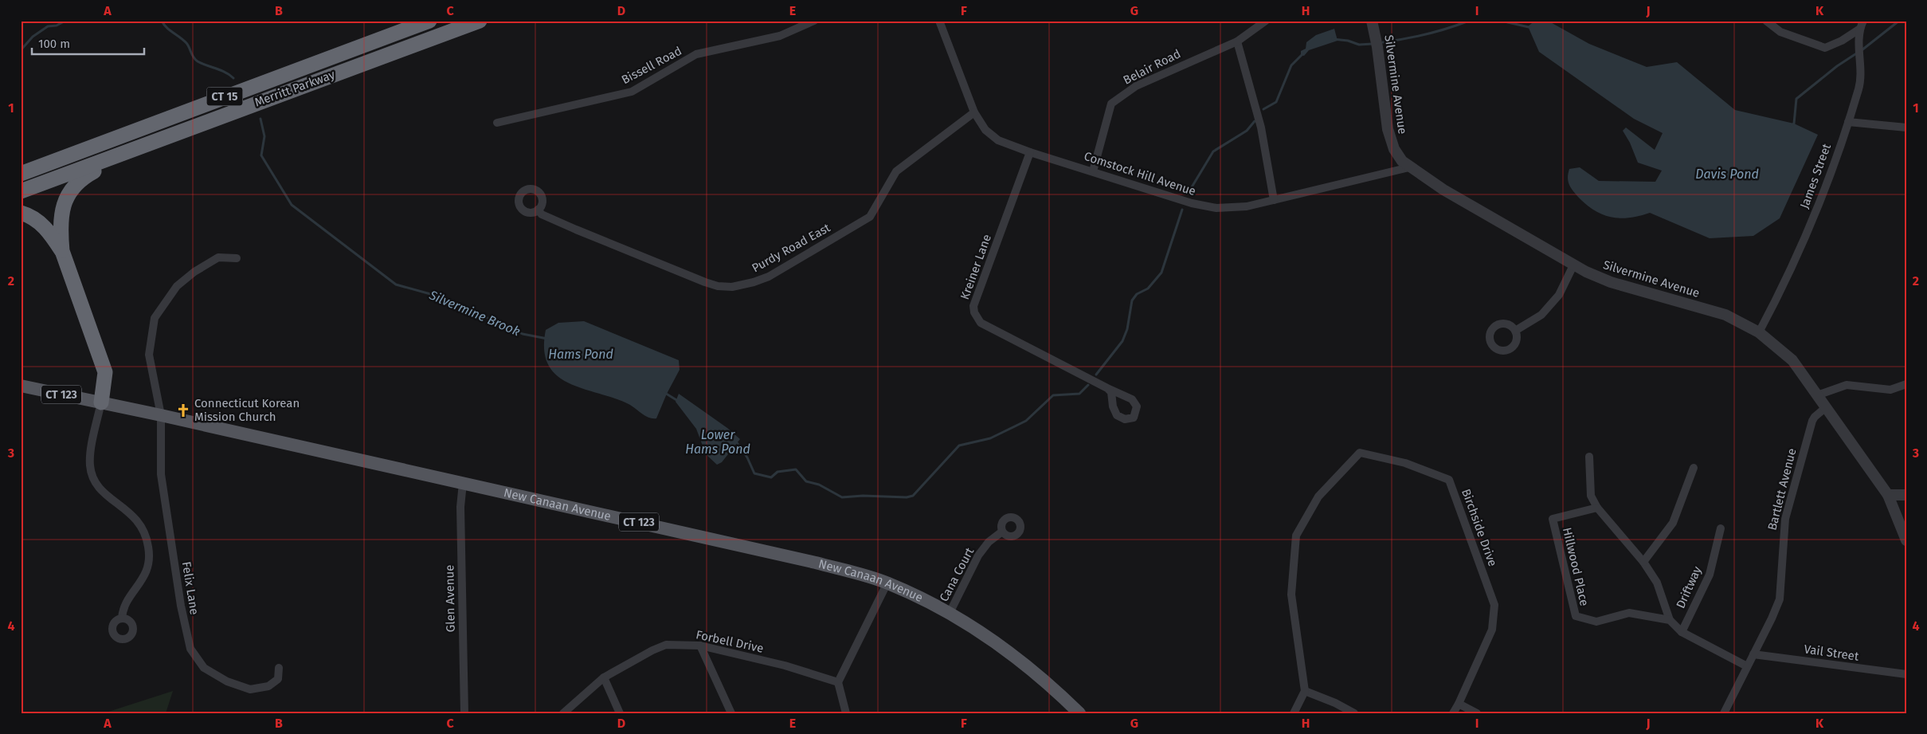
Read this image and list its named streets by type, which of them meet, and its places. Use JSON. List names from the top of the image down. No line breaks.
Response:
{"streets":{"highway":["Merritt Parkway","CT 15"],"main road":["CT 123","New Canaan Avenue"],"street":["Bissell Road","Belair Road","Silvermine Avenue","Comstock Hill Avenue","James Street","Purdy Road East","Kreiner Lane","Bartlett Avenue","Birchside Drive","Hillwood Place","Cana Court","Driftway","Felix Lane","Glen Avenue","Forbell Drive","Vail Street"]},"crossings":[["Belair Road","Comstock Hill Avenue"],["Silvermine Avenue","Comstock Hill Avenue"],["Silvermine Avenue","James Street"],["Silvermine Avenue","Bartlett Avenue"],["Comstock Hill Avenue","Purdy Road East"],["Comstock Hill Avenue","Kreiner Lane"],["Bartlett Avenue","Vail Street"],["New Canaan Avenue","Cana Court"],["New Canaan Avenue","Felix Lane"],["New Canaan Avenue","Glen Avenue"]],"water":["Davis Pond","Silvermine Brook","Hams Pond","Lower Hams Pond"],"places":{"church":["Connecticut Korean Mission Church"]},"scale_bar":"100 m","grid":{"columns":["A","B","C","D","E","F","G","H","I","J","K"],"rows":["1","2","3","4"]}}
